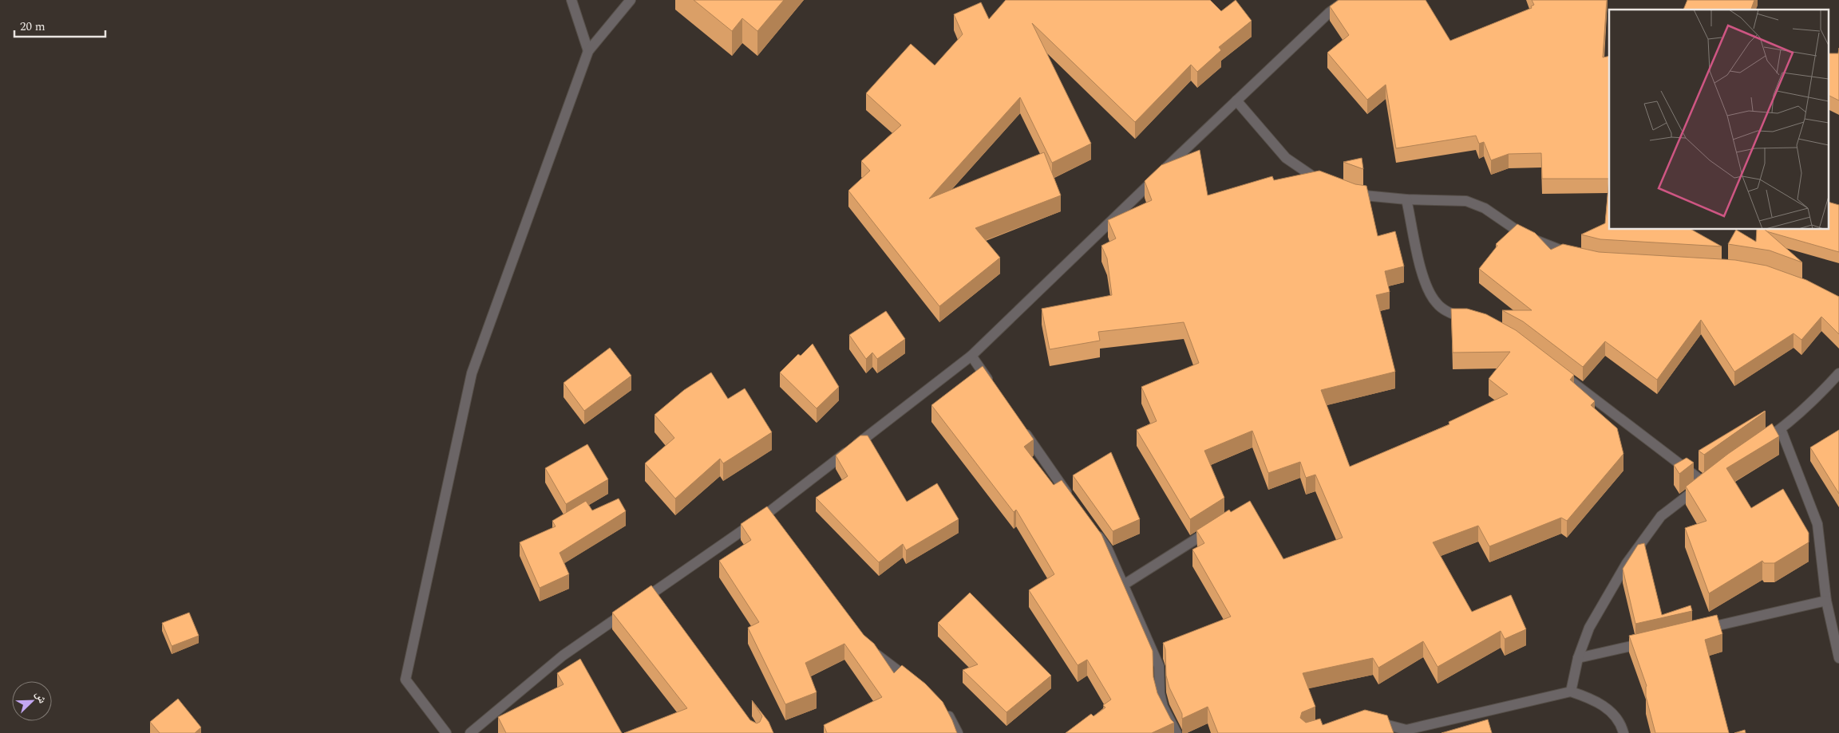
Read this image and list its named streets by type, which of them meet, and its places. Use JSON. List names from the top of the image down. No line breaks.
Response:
{"scale_bar":"20 m","north":"top right"}
